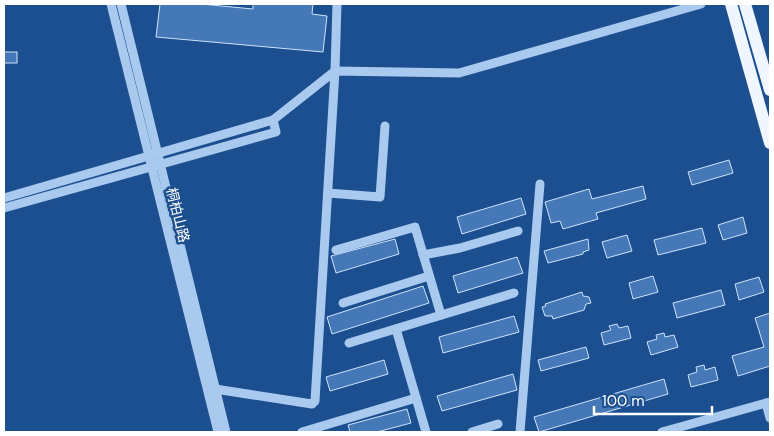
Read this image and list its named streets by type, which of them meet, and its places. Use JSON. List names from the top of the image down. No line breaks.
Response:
{"streets":{"street":["桐柏山路"]},"scale_bar":"100 m"}
